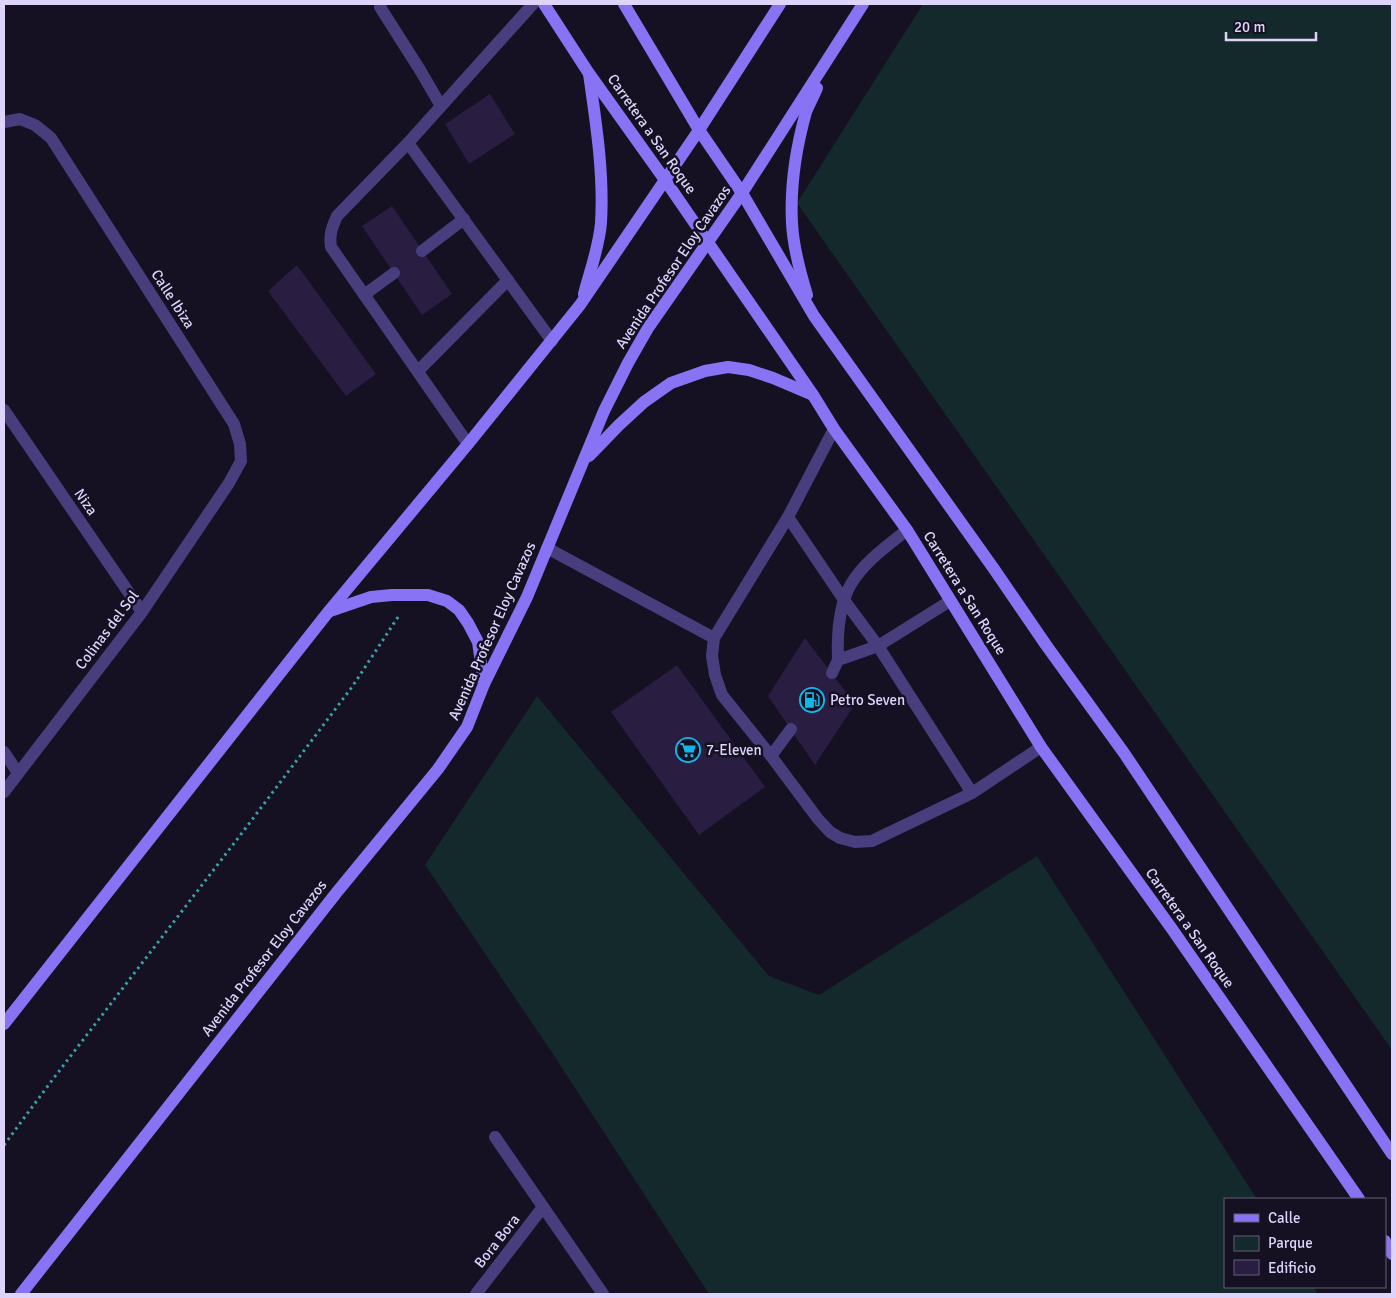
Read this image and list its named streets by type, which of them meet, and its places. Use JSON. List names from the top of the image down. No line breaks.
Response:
{"streets":{"main road":["Carretera a San Roque","Avenida Profesor Eloy Cavazos"],"street":["Calle Ibiza","Niza","Colinas del Sol","Bora Bora"]},"crossings":[["Carretera a San Roque","Avenida Profesor Eloy Cavazos"],["Calle Ibiza","Colinas del Sol"],["Niza","Colinas del Sol"]],"places":{"fuel station":["Petro Seven"],"supermarket":["7-Eleven"]},"legend":["Calle","Parque","Edificio"],"scale_bar":"20 m"}
